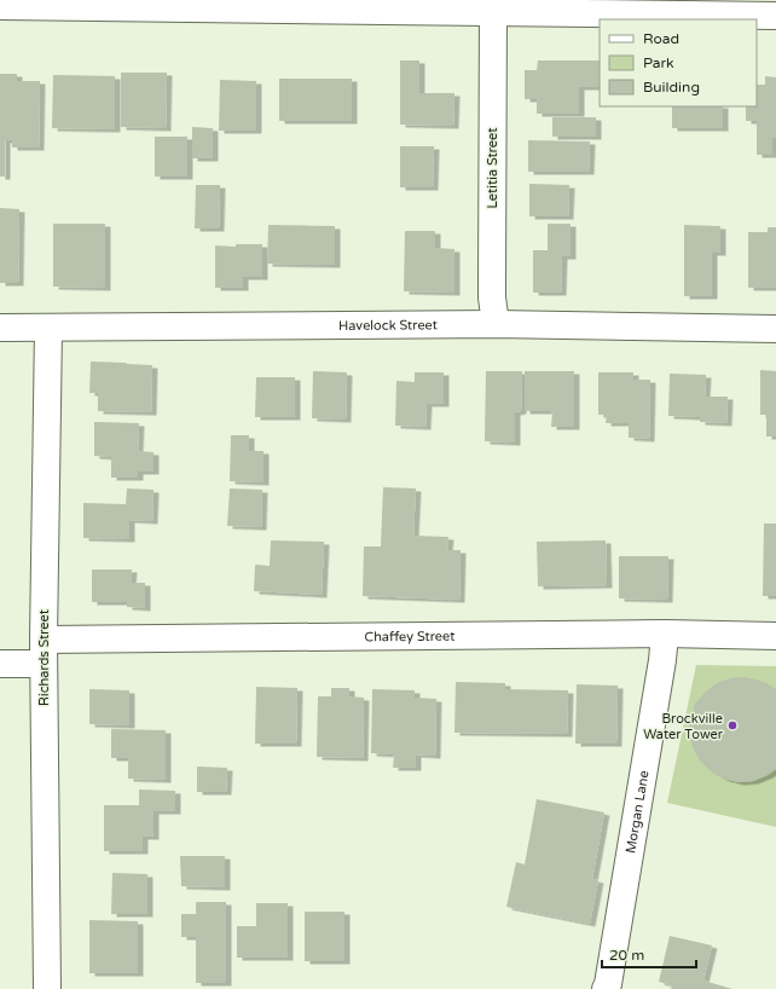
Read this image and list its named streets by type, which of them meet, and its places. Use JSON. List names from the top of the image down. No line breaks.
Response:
{"streets":{"street":["Letitia Street","Havelock Street","Chaffey Street","Richards Street","Morgan Lane"]},"crossings":[["Letitia Street","Havelock Street"],["Havelock Street","Richards Street"],["Chaffey Street","Richards Street"],["Chaffey Street","Morgan Lane"]],"places":["Brockville Water Tower"],"legend":["Road","Park","Building"],"scale_bar":"20 m"}
